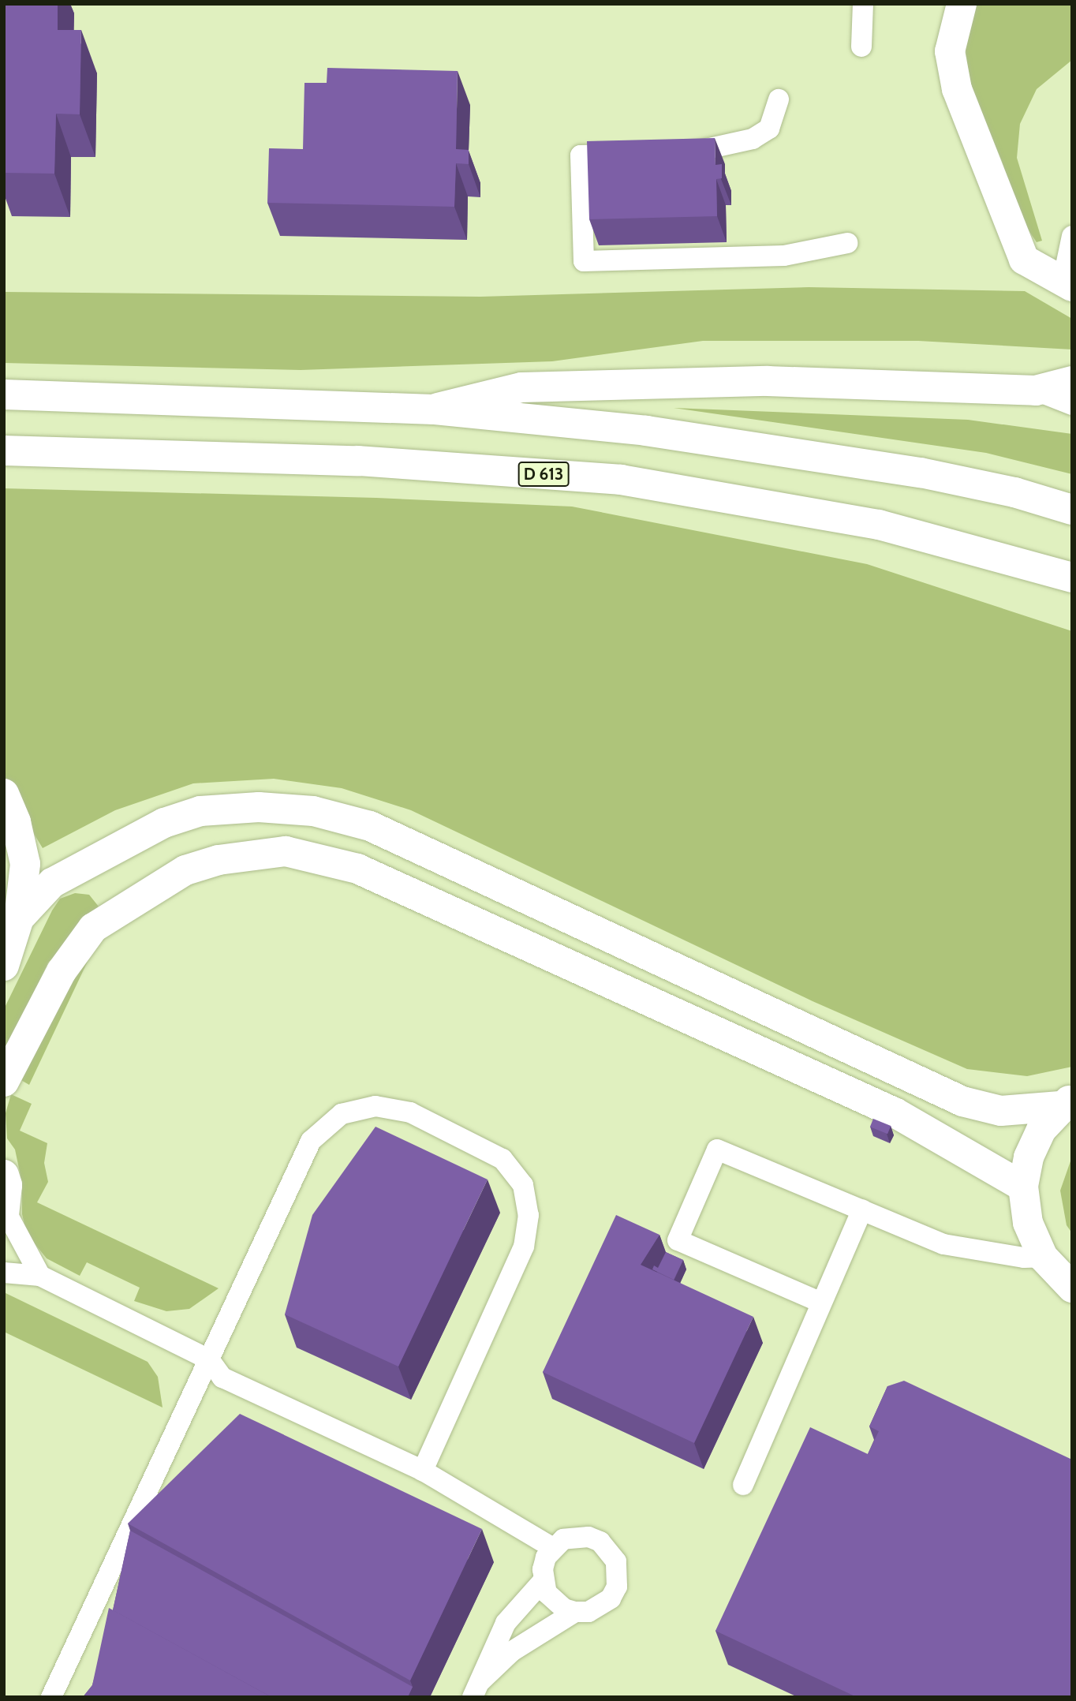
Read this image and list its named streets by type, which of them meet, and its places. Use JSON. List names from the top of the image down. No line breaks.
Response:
{"streets":{"street":["D 613"]}}
